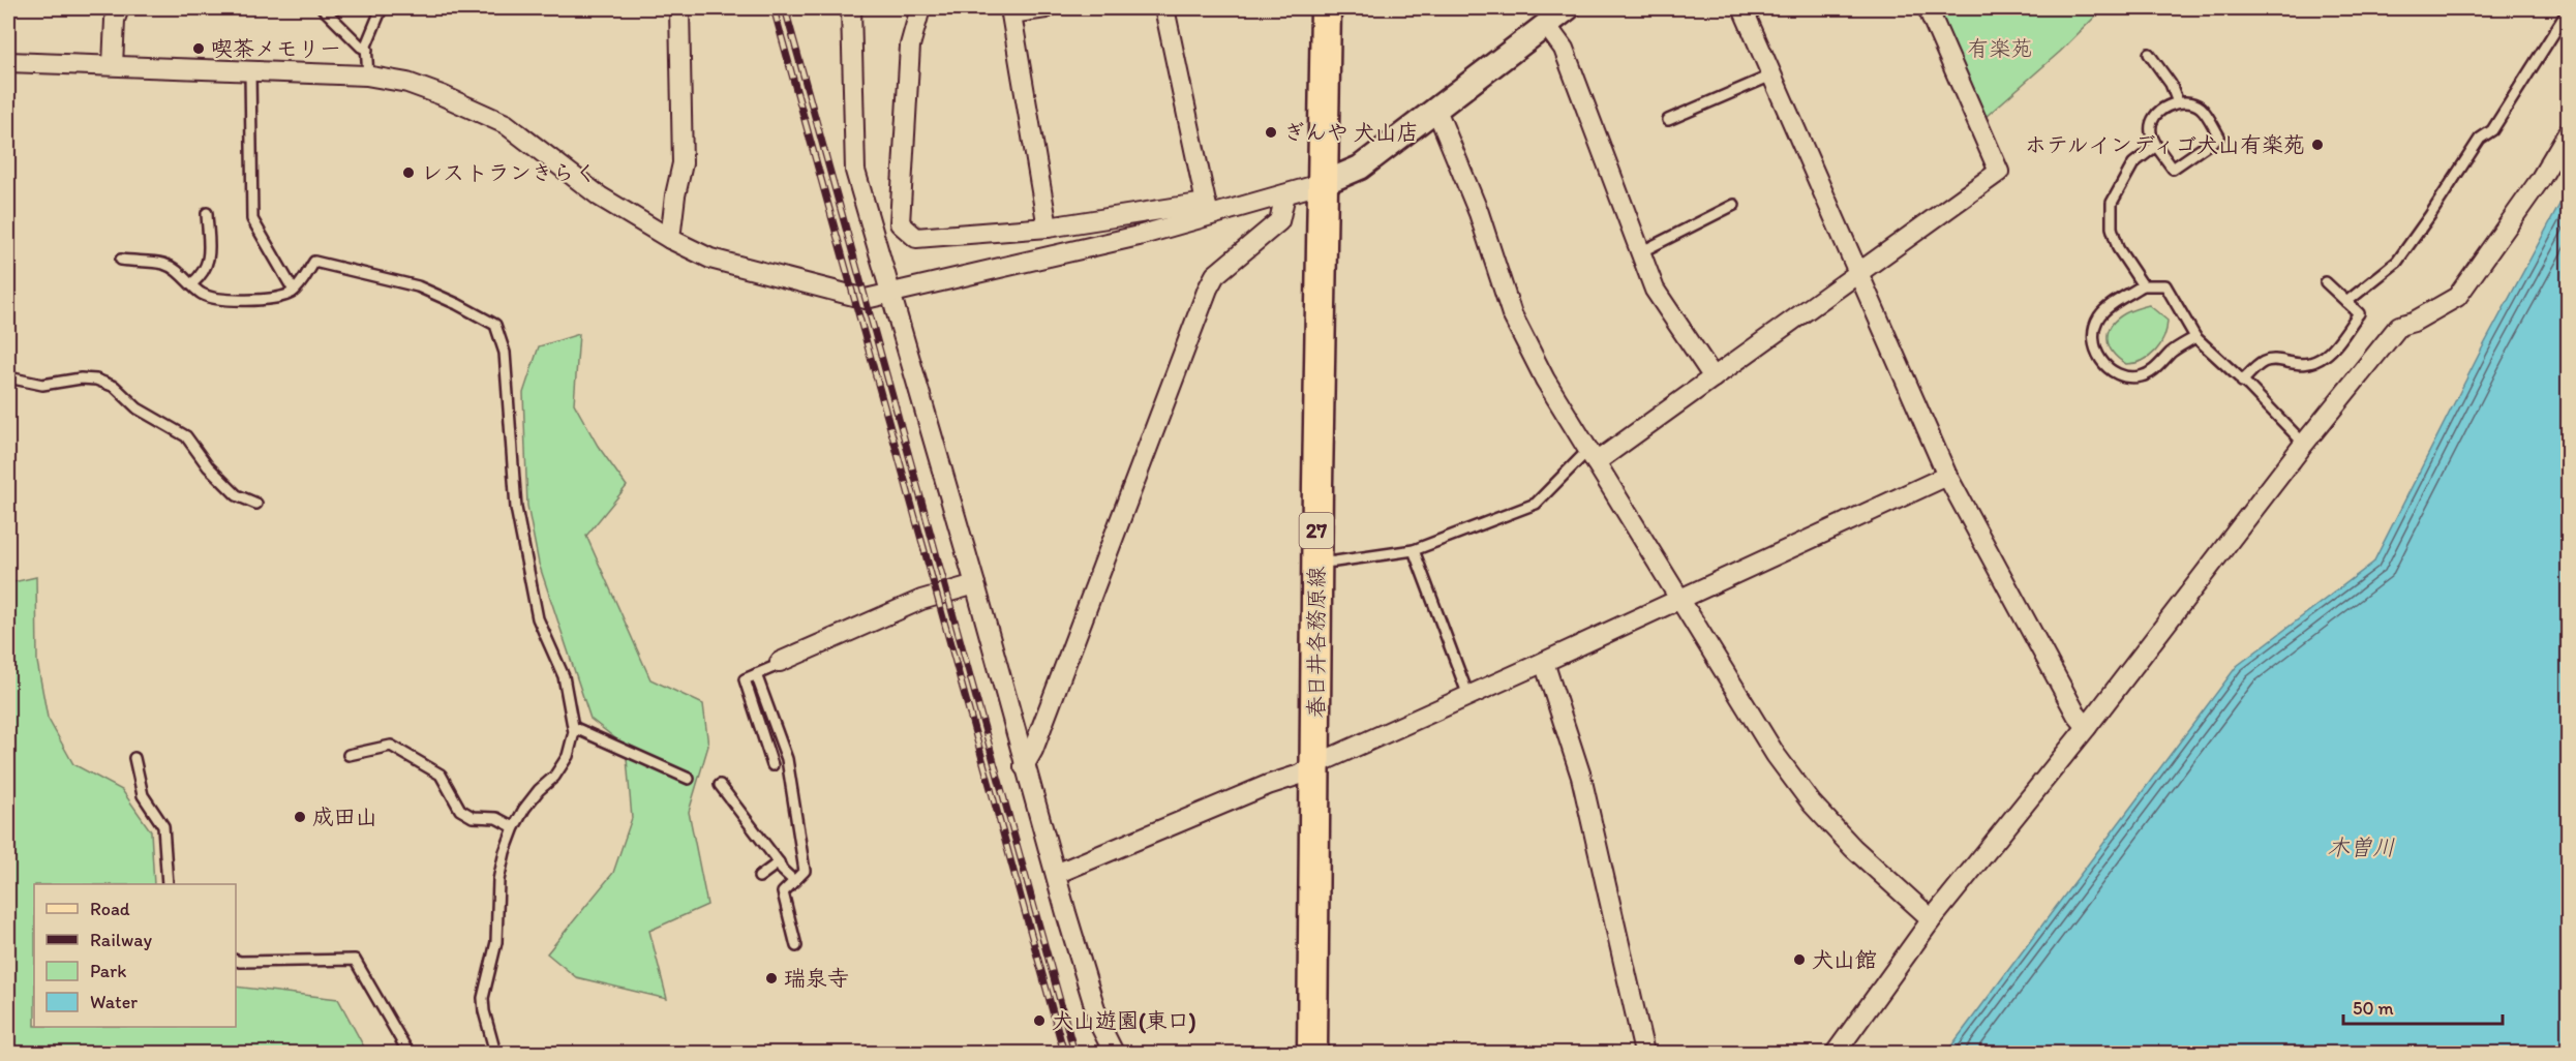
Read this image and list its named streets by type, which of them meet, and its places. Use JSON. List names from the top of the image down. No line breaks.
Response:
{"streets":{"main road":["27","春日井各務原線"]},"water":["木曽川"],"parks":["有楽苑"],"places":["喫茶メモリー","ぎんや 犬山店","ホテルインディゴ犬山有楽苑","レストランきらく","成田山","犬山館","瑞泉寺","犬山遊園(東口)"],"legend":["Road","Railway","Park","Water"],"scale_bar":"50 m"}
